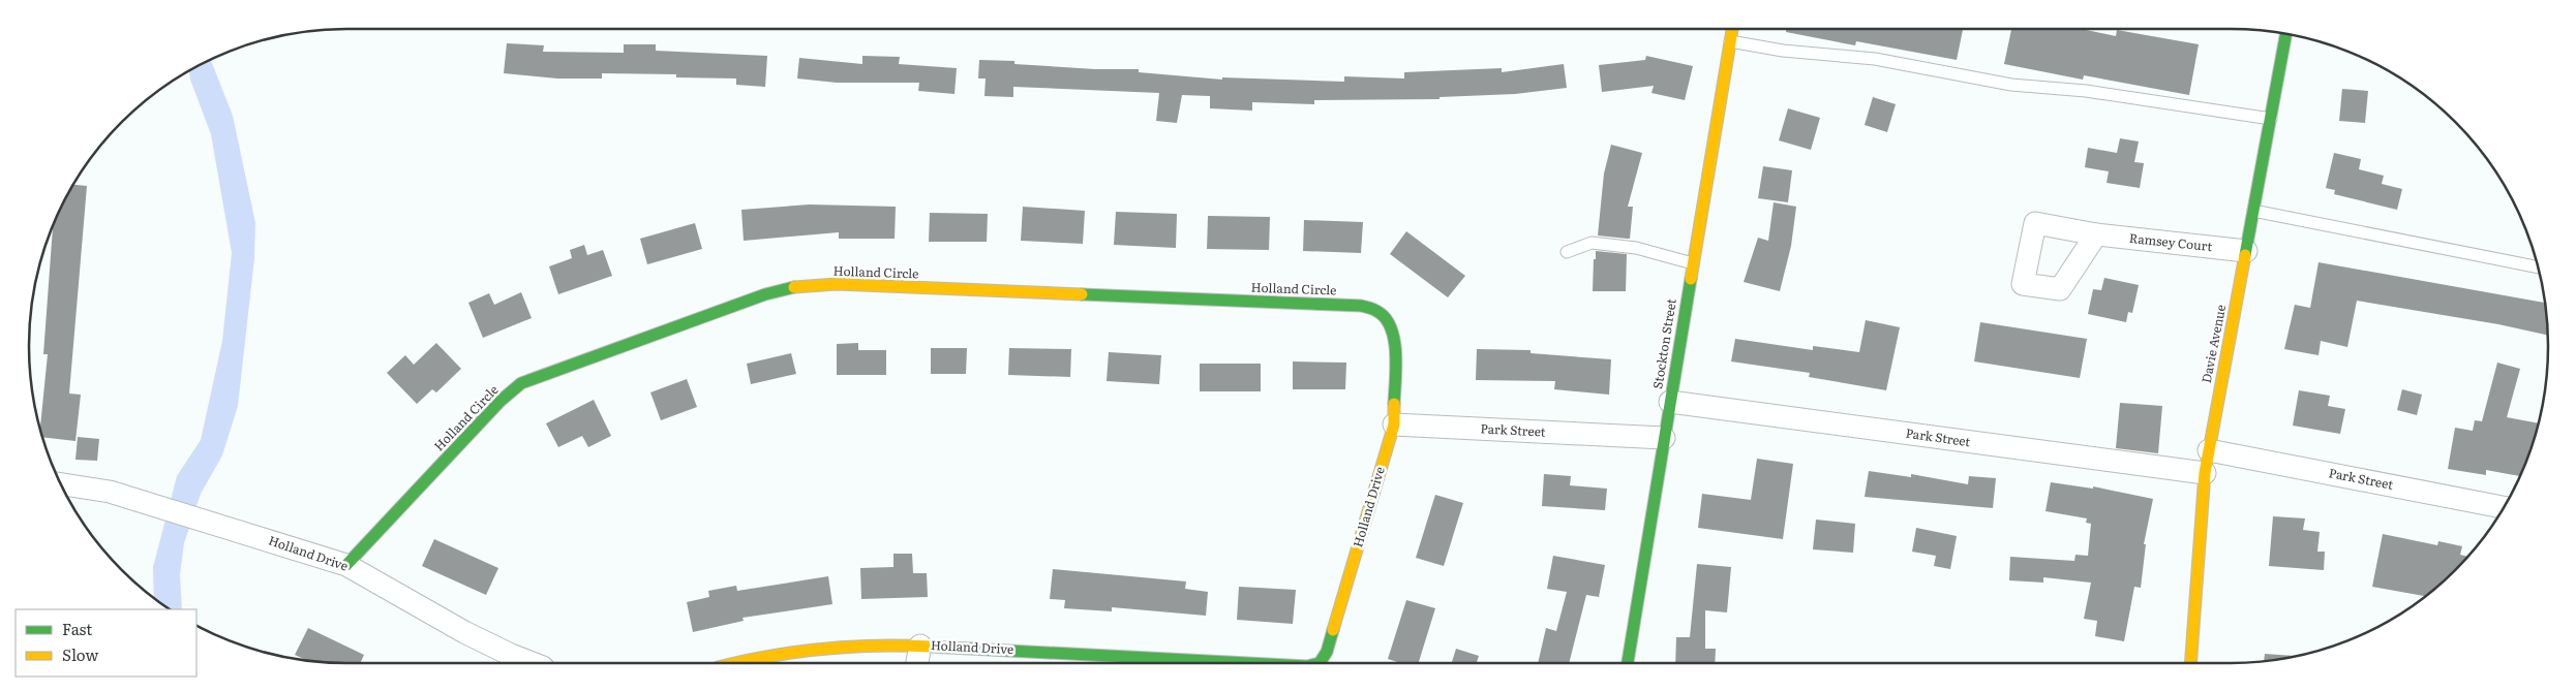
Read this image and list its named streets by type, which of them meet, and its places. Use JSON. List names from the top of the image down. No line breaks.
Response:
{"streets":{"street":["Ramsey Court","Holland Circle","Stockton Street","Davie Avenue","Park Street","Holland Drive"]},"crossings":[["Ramsey Court","Davie Avenue"],["Holland Circle","Park Street"],["Holland Circle","Holland Drive"],["Stockton Street","Park Street"],["Davie Avenue","Park Street"],["Park Street","Holland Drive"]],"legend":["Fast","Slow"]}
